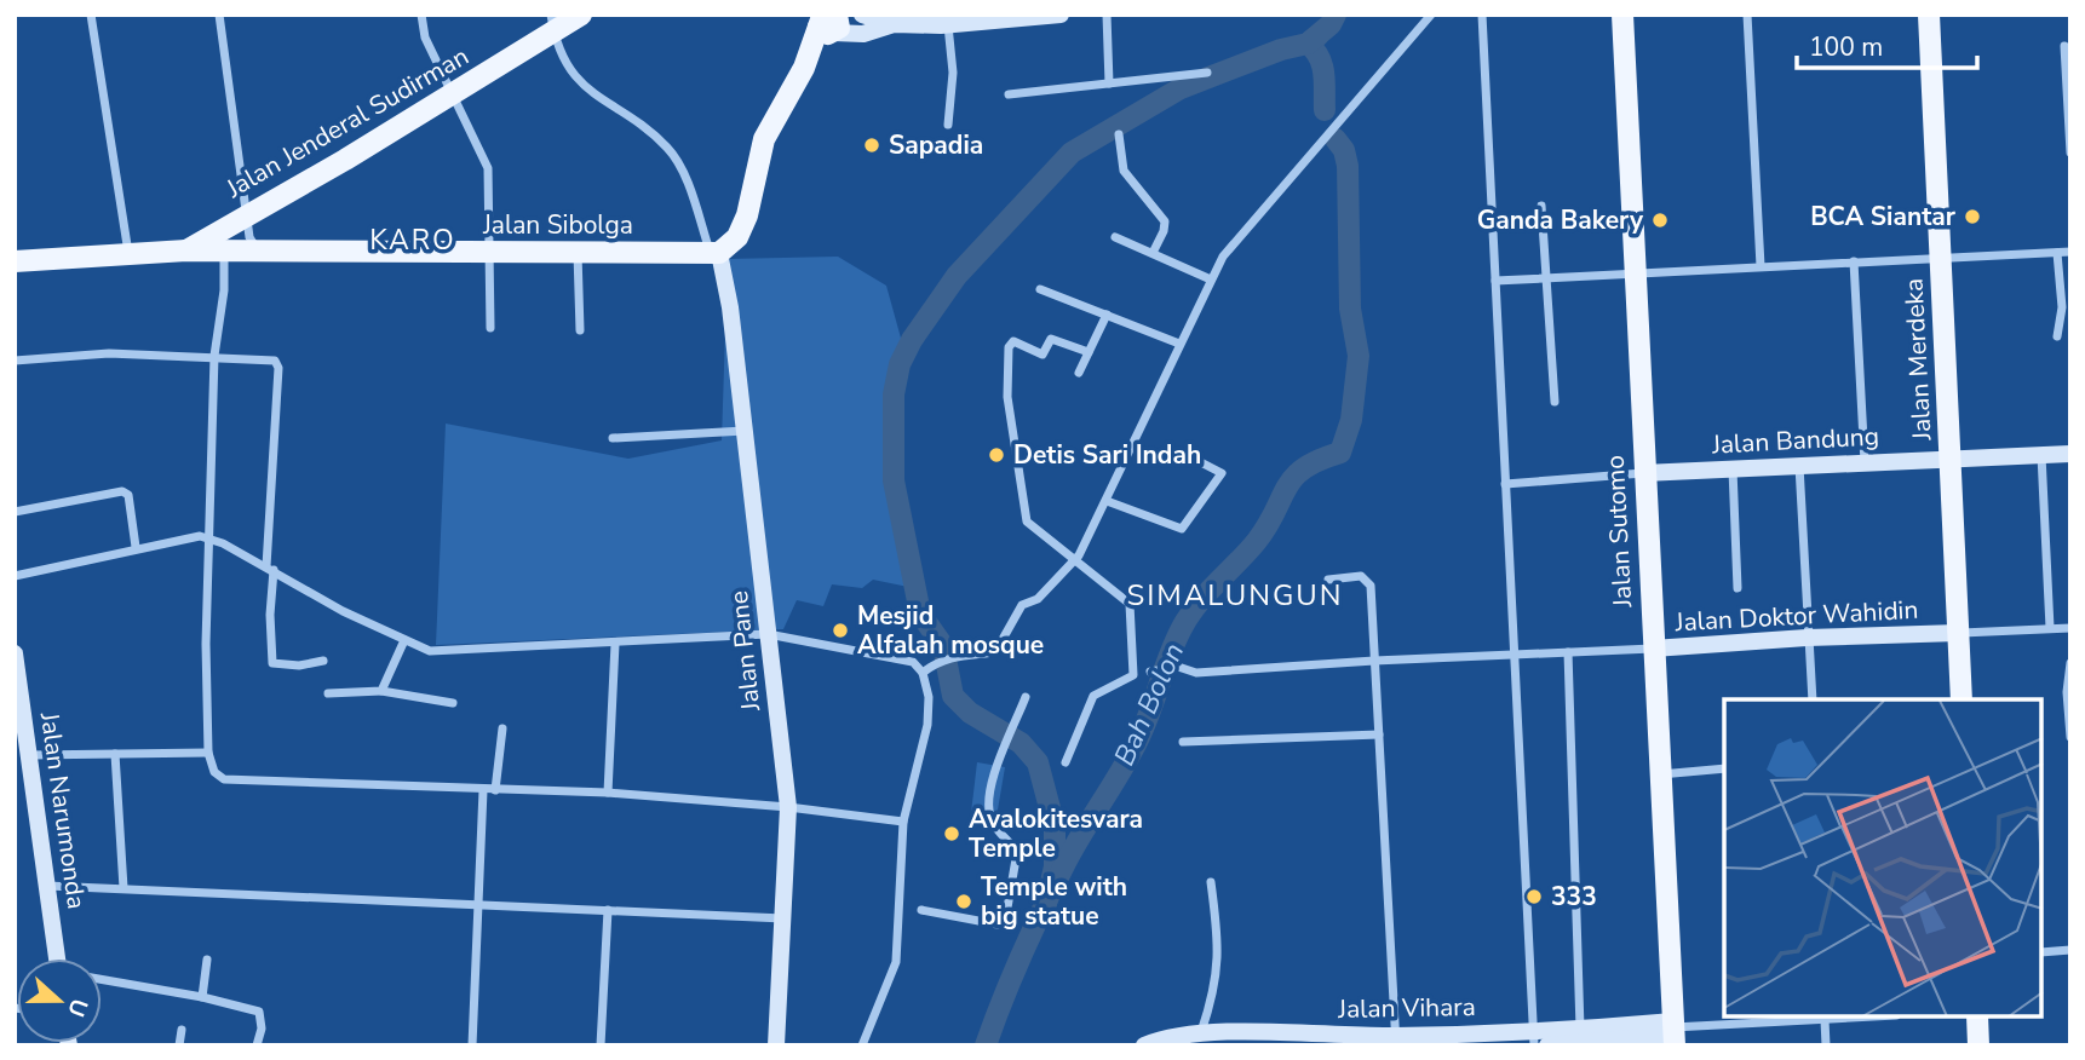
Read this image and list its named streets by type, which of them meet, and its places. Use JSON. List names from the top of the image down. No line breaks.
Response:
{"streets":{"main road":["Jalan Jenderal Sudirman","Jalan Sibolga","Jalan Merdeka","Jalan Sutomo"],"street":["Jalan Bandung","Jalan Doktor Wahidin","Jalan Pane","Jalan Narumonda","Jalan Vihara"]},"crossings":[["Jalan Jenderal Sudirman","Jalan Sibolga"],["Jalan Sibolga","Jalan Pane"],["Jalan Merdeka","Jalan Bandung"],["Jalan Merdeka","Jalan Doktor Wahidin"],["Jalan Bandung","Jalan Sutomo"],["Jalan Sutomo","Jalan Doktor Wahidin"],["Jalan Sutomo","Jalan Vihara"]],"districts":["KARO","SIMALUNGUN"],"water":["Bah Bolon"],"places":["Sapadia","BCA Siantar","Ganda Bakery","Detis Sari Indah","Mesjid Alfalah mosque","Avalokitesvara Temple","333","Temple with big statue"],"scale_bar":"100 m","north":"right"}
